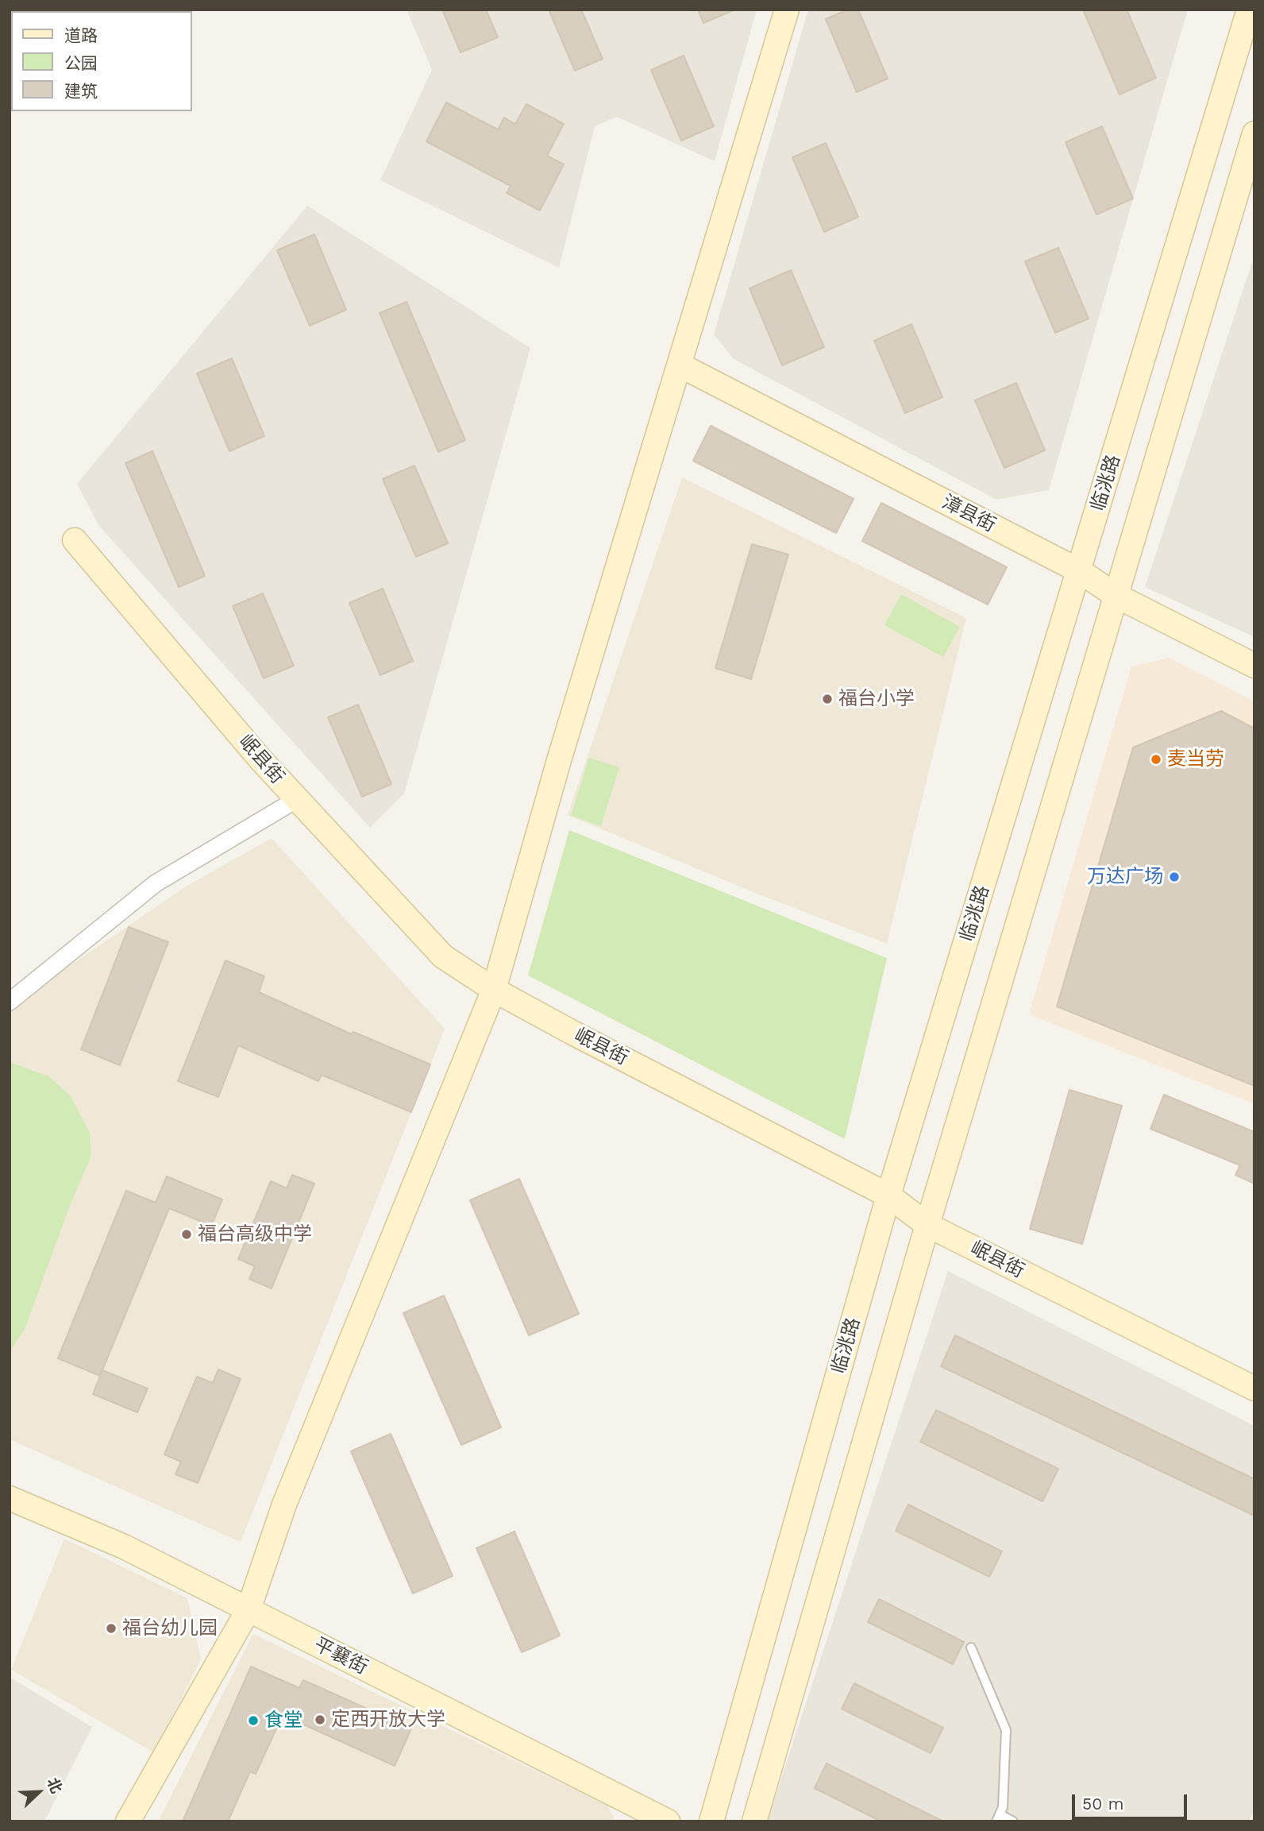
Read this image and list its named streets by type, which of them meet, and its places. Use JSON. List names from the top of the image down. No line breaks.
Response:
{"streets":{"street":["临洮路","漳县街","岷县街","平襄街"]},"crossings":[["临洮路","漳县街"],["临洮路","岷县街"]],"places":["福台小学","麦当劳","万达广场","福台高级中学","福台幼儿园","定西开放大学","食堂"],"legend":["道路","公园","建筑"],"scale_bar":"50 m","north":"top right"}
